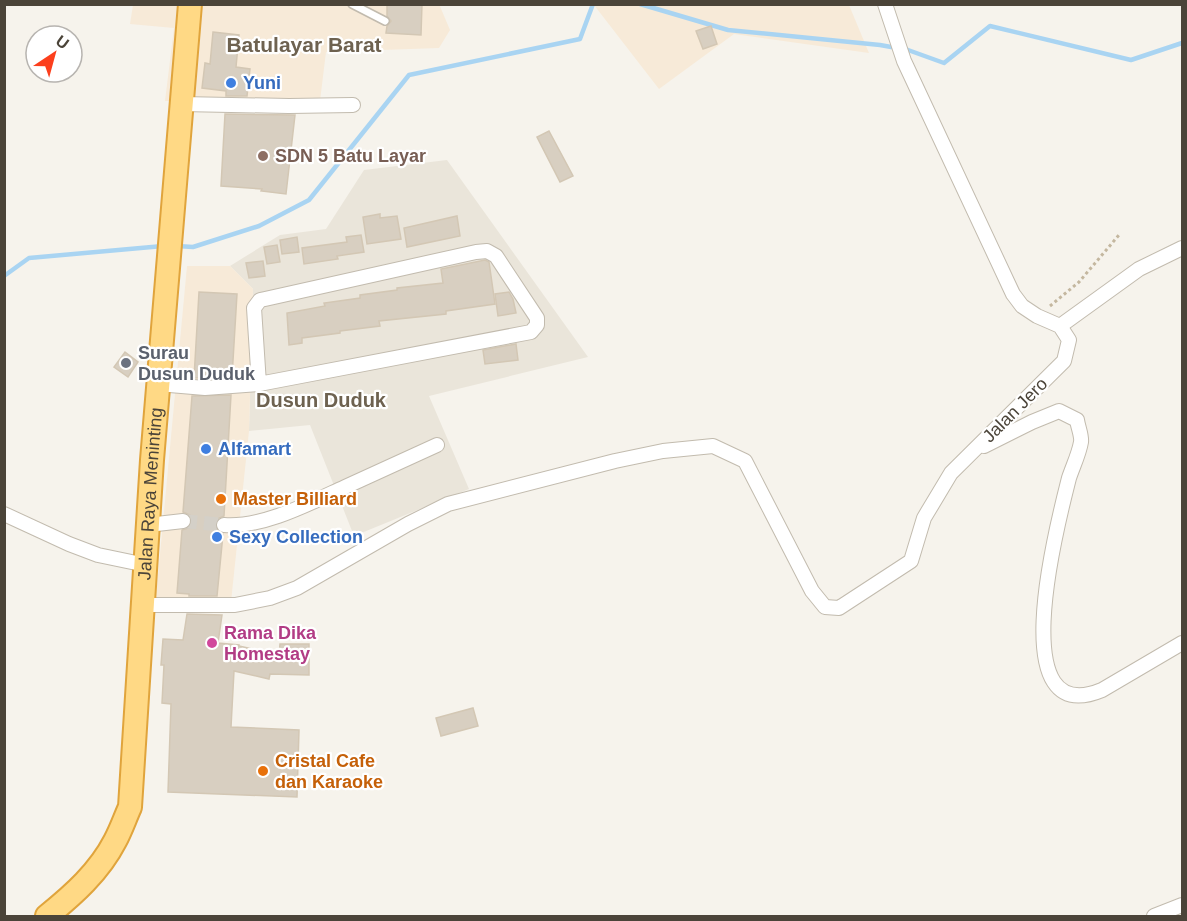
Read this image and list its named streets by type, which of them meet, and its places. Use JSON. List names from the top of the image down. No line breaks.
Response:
{"streets":{"highway":["Jalan Raya Meninting"],"street":["Jalan Jero"]},"districts":["Batulayar Barat","Dusun Duduk"],"places":["Yuni","SDN 5 Batu Layar","Surau Dusun Duduk","Alfamart","Master Billiard","Sexy Collection","Rama Dika Homestay","Cristal Cafe dan Karaoke"],"north":"top right"}
